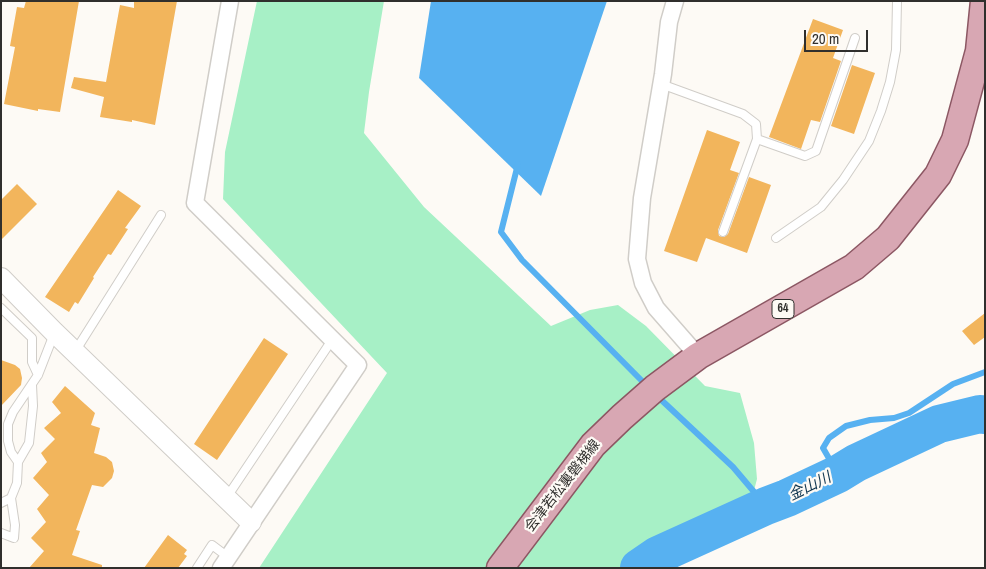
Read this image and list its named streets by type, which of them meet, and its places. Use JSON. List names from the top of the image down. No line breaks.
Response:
{"streets":{"main road":["64","会津若松裏磐梯線"]},"water":["金山川"],"scale_bar":"20 m"}
